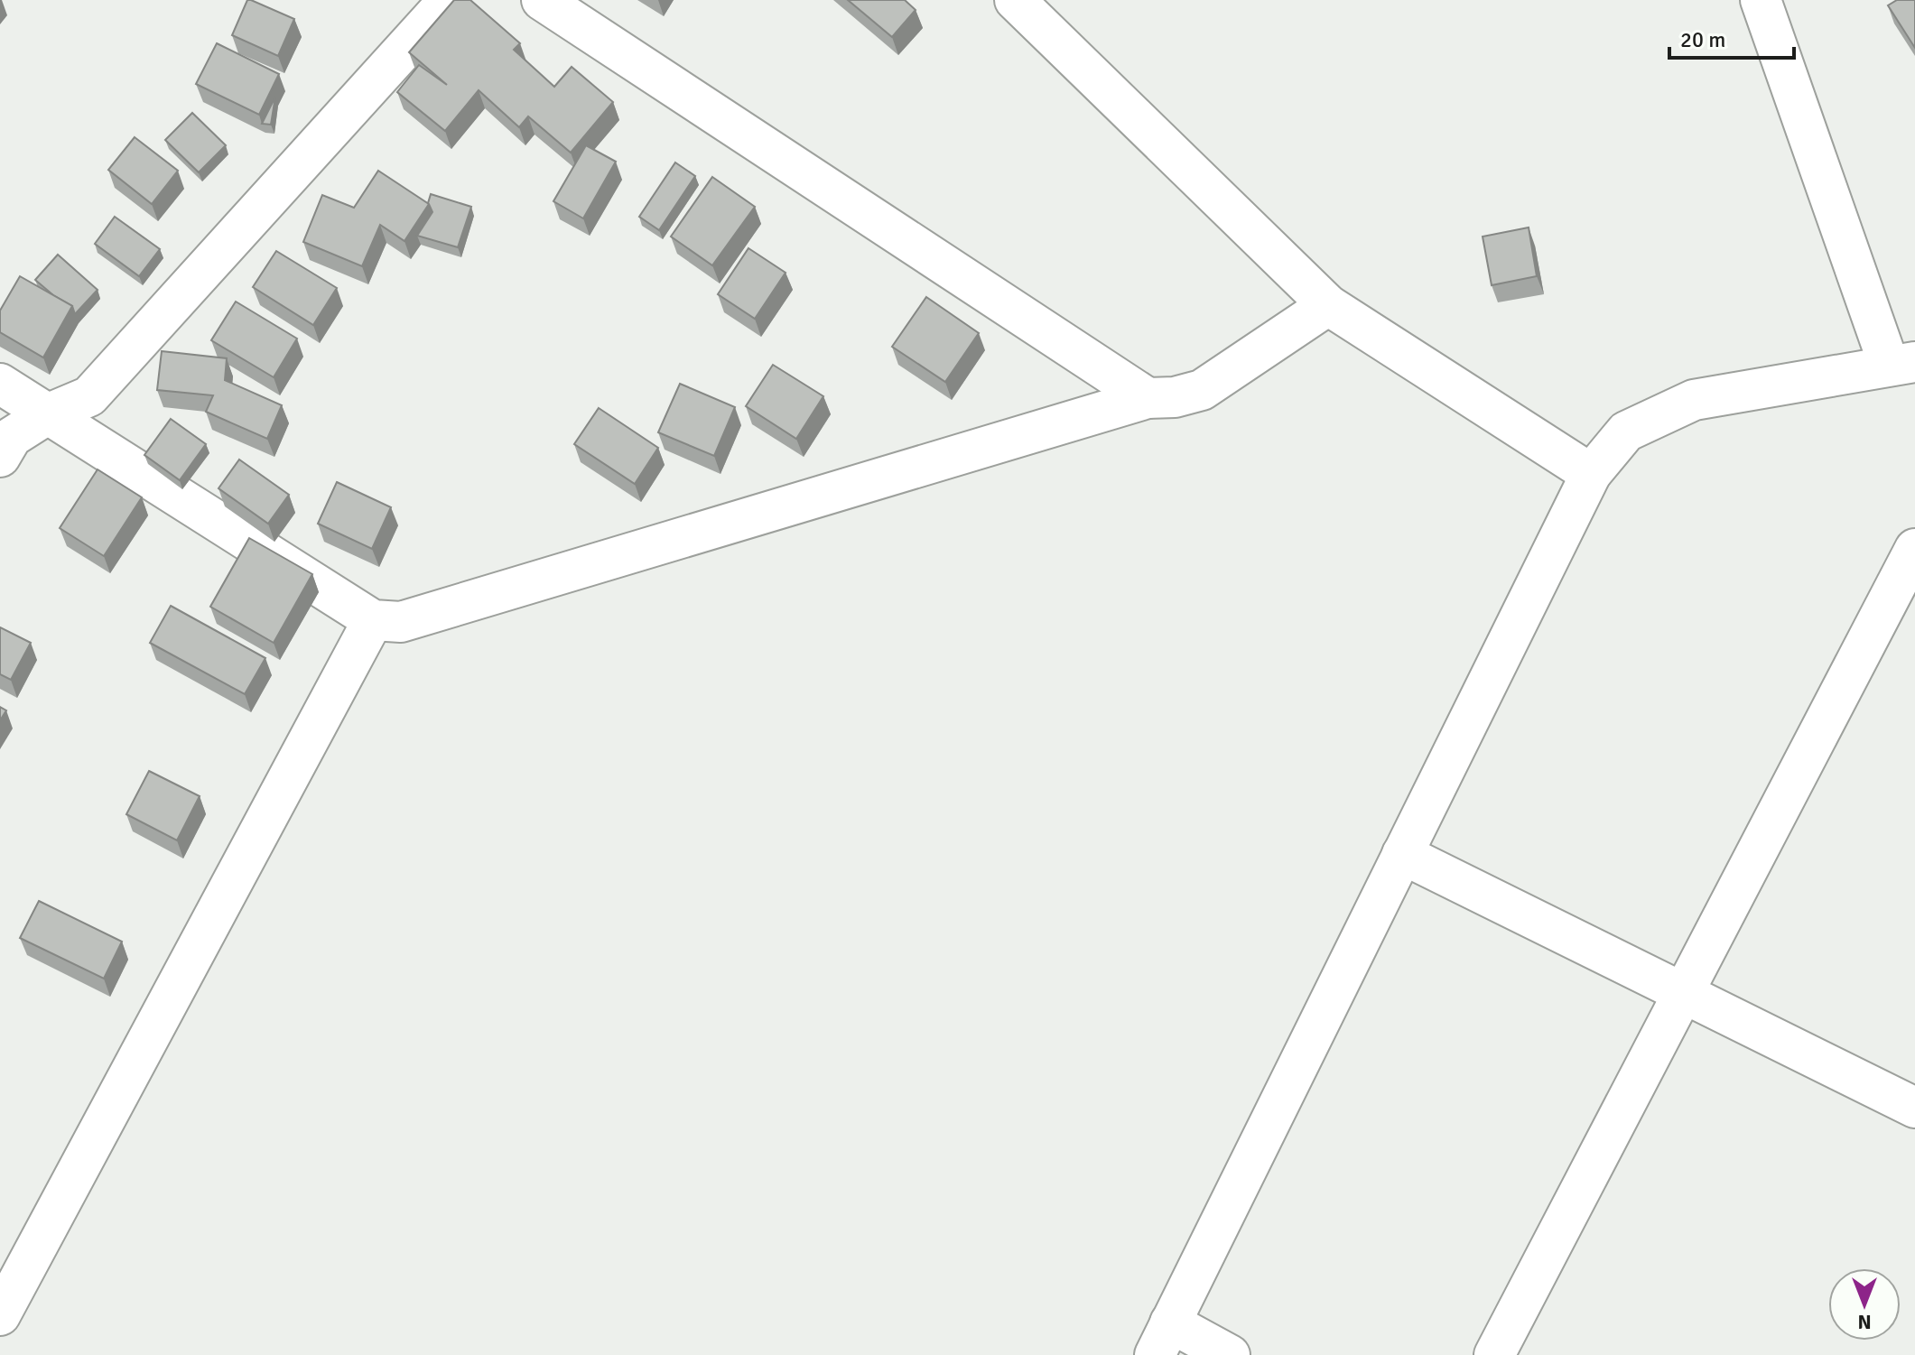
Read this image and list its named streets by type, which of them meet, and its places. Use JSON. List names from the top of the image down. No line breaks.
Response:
{"scale_bar":"20 m","north":"bottom"}
